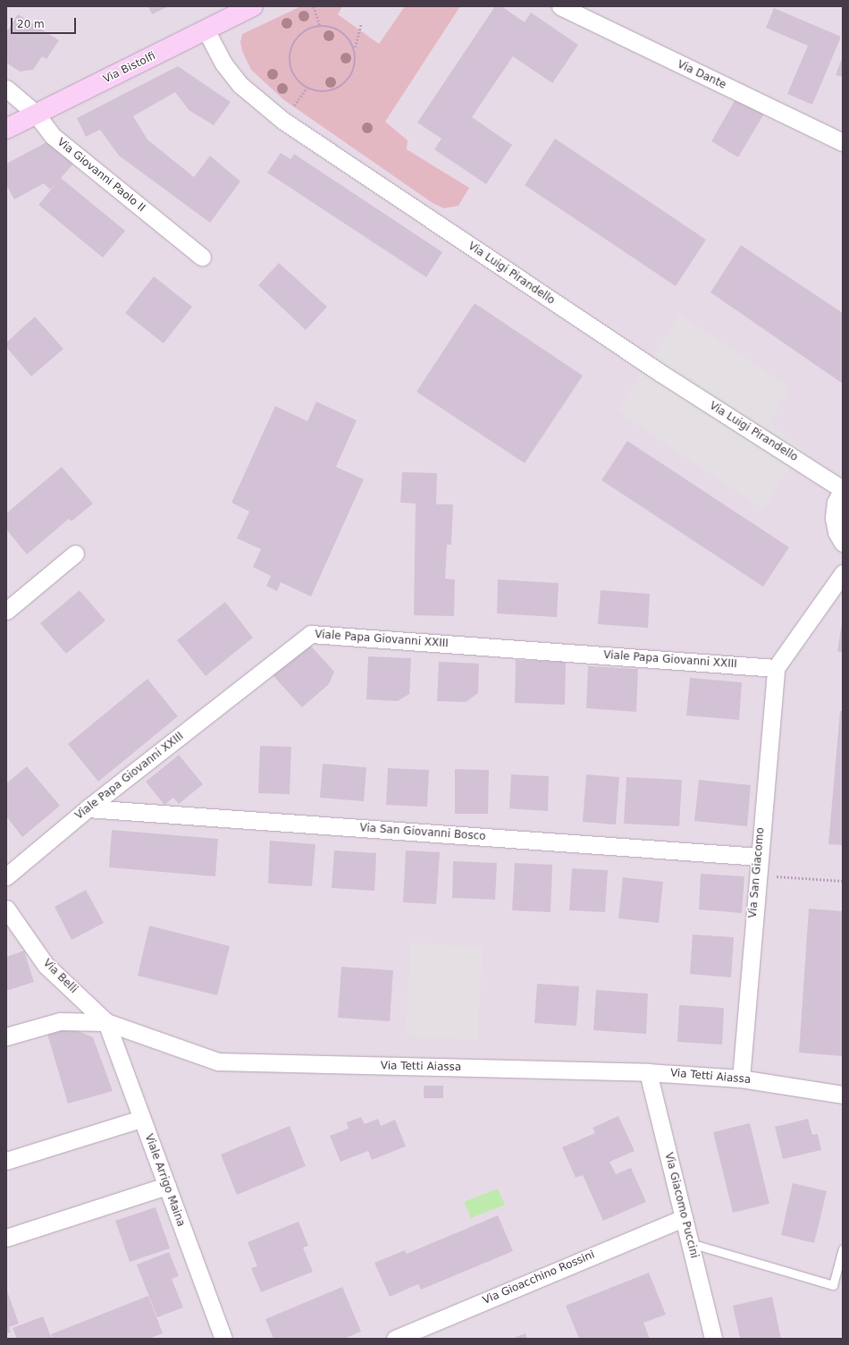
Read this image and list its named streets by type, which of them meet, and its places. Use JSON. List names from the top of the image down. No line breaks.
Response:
{"streets":{"street":["Via Bistolfi","Via Dante","Via Giovanni Paolo II","Via Luigi Pirandello","Viale Papa Giovanni XXIII","Via San Giovanni Bosco","Via San Giacomo","Via Belli","Via Tetti Aiassa","Viale Arrigo Maina","Via Giacomo Puccini","Via Gioacchino Rossini"]},"crossings":[["Via Bistolfi","Via Giovanni Paolo II"],["Via Bistolfi","Via Luigi Pirandello"],["Viale Papa Giovanni XXIII","Via San Giovanni Bosco"],["Viale Papa Giovanni XXIII","Via San Giacomo"],["Via San Giovanni Bosco","Via San Giacomo"],["Via San Giacomo","Via Tetti Aiassa"],["Via Belli","Via Tetti Aiassa"],["Via Belli","Viale Arrigo Maina"],["Via Tetti Aiassa","Viale Arrigo Maina"],["Via Tetti Aiassa","Via Giacomo Puccini"],["Via Giacomo Puccini","Via Gioacchino Rossini"]],"scale_bar":"20 m"}
